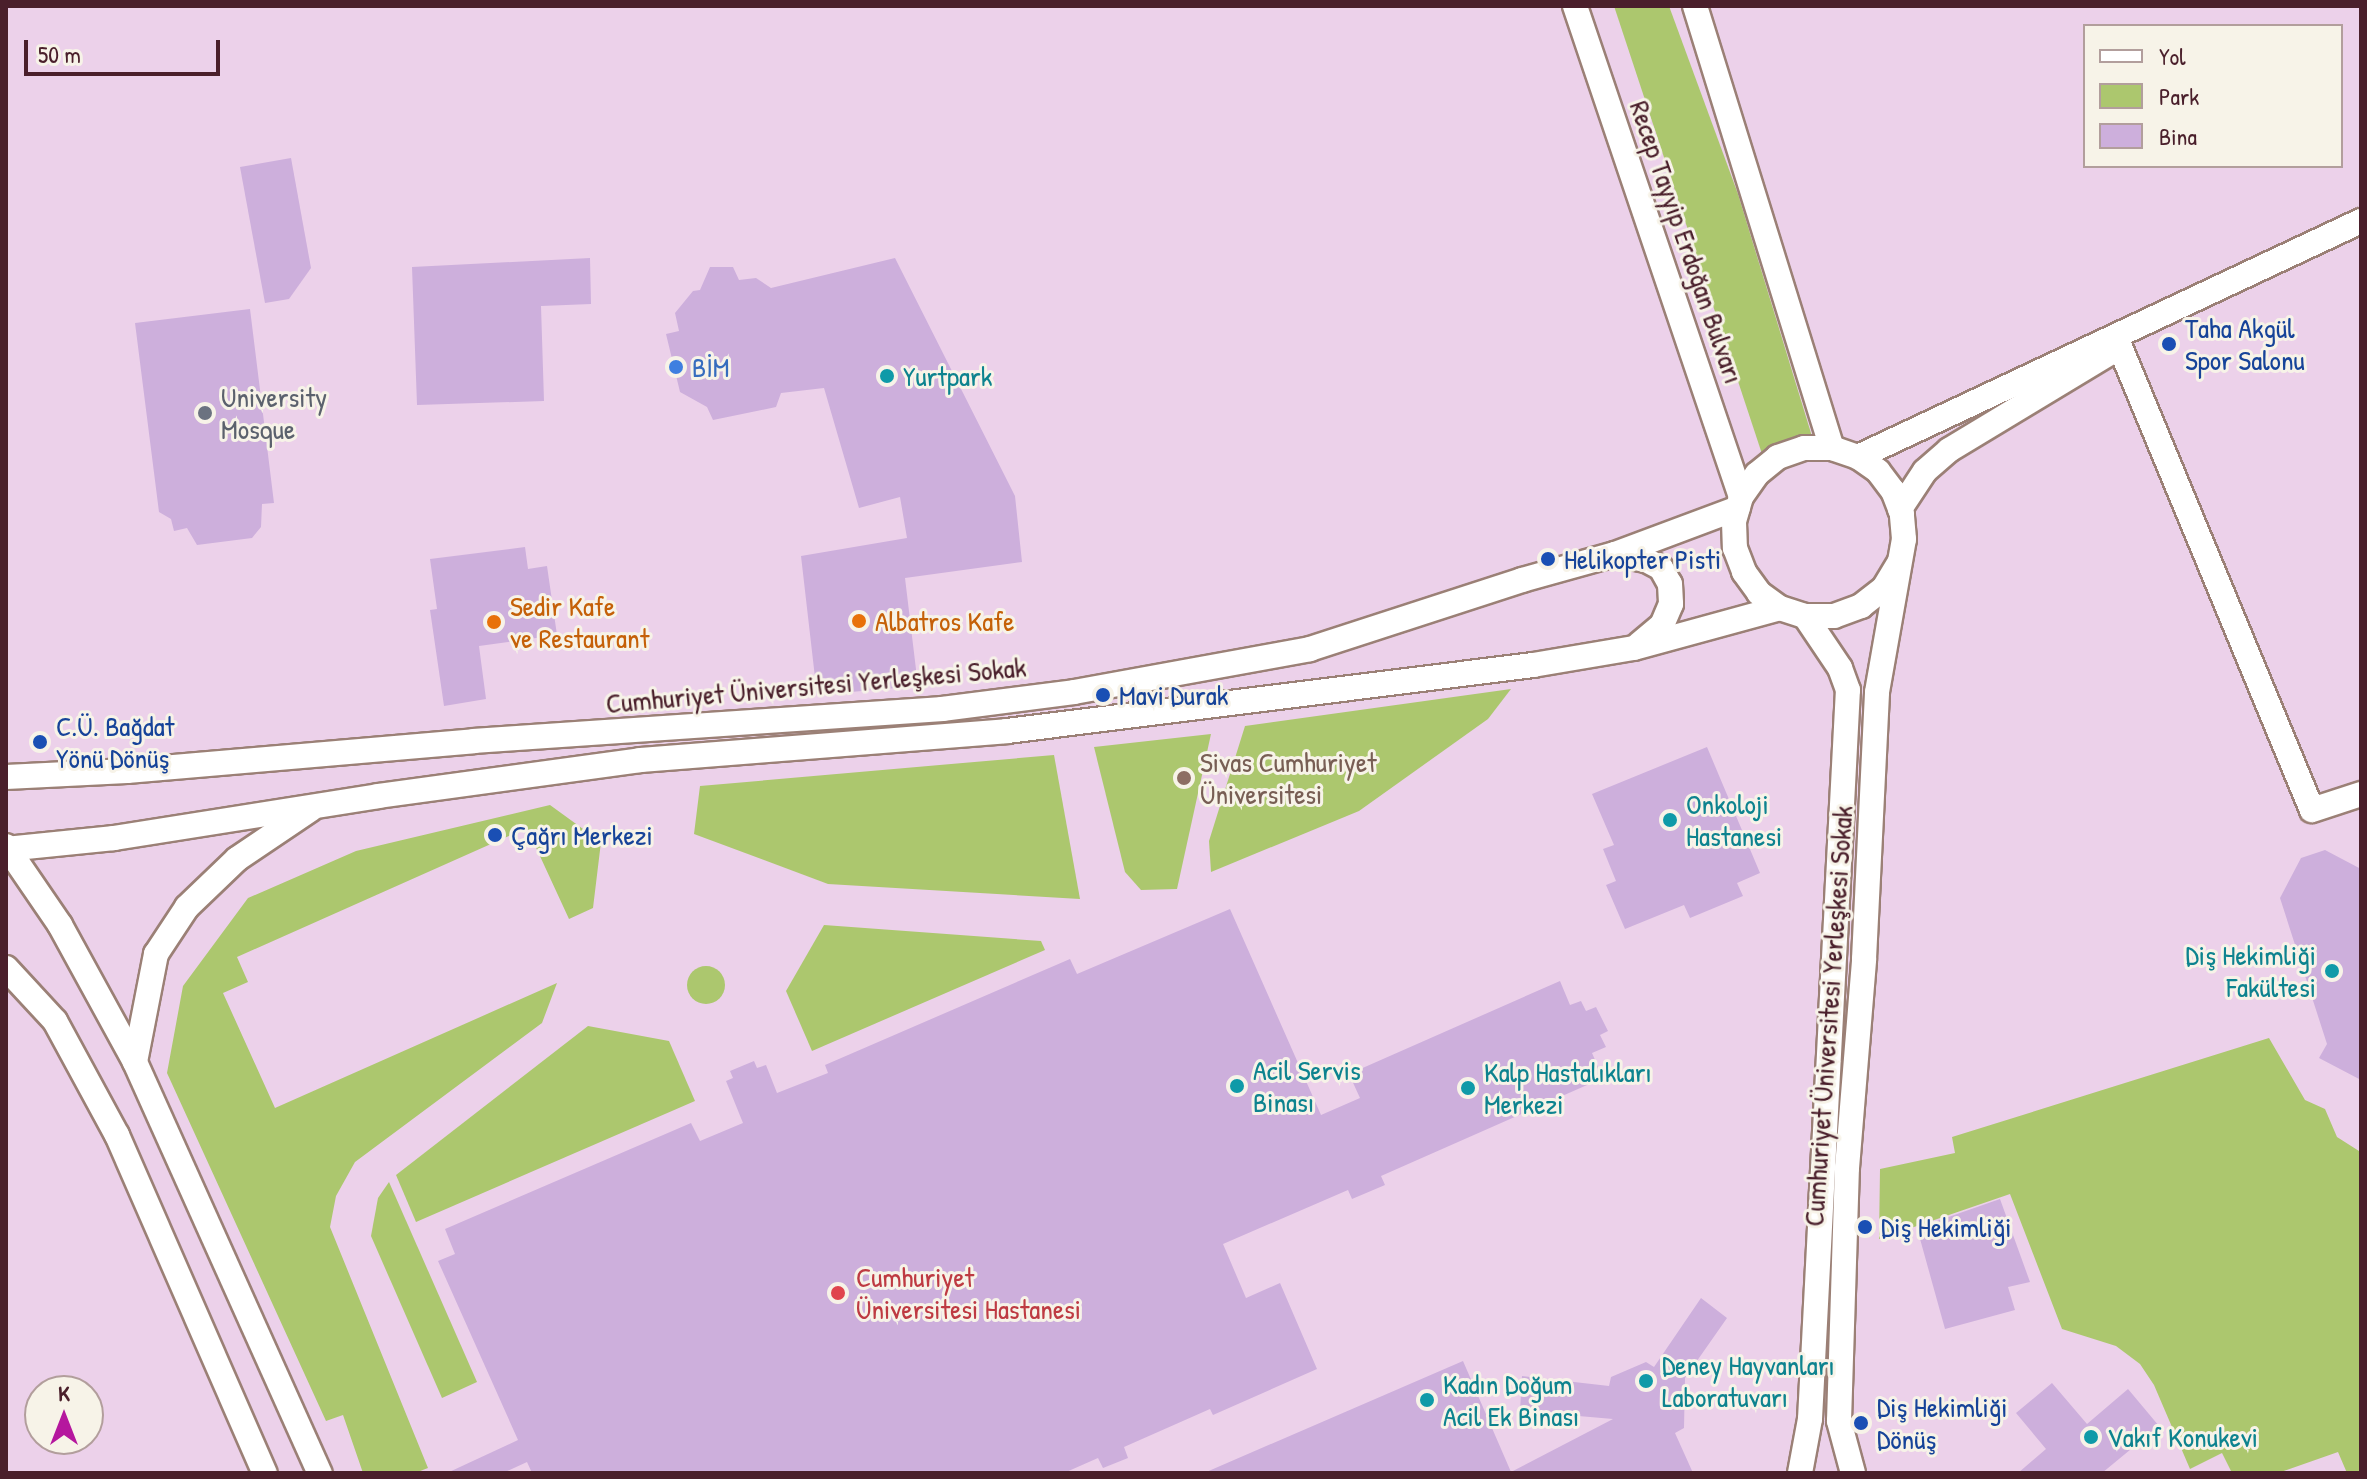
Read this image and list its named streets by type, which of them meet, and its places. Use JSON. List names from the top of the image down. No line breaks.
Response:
{"streets":{"street":["Recep Tayyip Erdoğan Bulvarı","Cumhuriyet Üniversitesi Yerleşkesi Sokak"]},"crossings":[["Recep Tayyip Erdoğan Bulvarı","Cumhuriyet Üniversitesi Yerleşkesi Sokak"]],"places":["Taha Akgül Spor Salonu","BİM","Yurtpark","University Mosque","Helikopter Pisti","Albatros Kafe","Sedir Kafe ve Restaurant","Mavi Durak","C.Ü. Bağdat Yönü Dönüş","Sivas Cumhuriyet Üniversitesi","Onkoloji Hastanesi","Çağrı Merkezi","Diş Hekimliği Fakültesi","Acil Servis Binası","Kalp Hastalıkları Merkezi","Diş Hekimliği","Cumhuriyet Üniversitesi Hastanesi","Deney Hayvanları Laboratuvarı","Kadın Doğum Acil Ek Binası","Diş Hekimliği Dönüş","Vakıf Konukevi"],"legend":["Yol","Park","Bina"],"scale_bar":"50 m","north":"top"}
